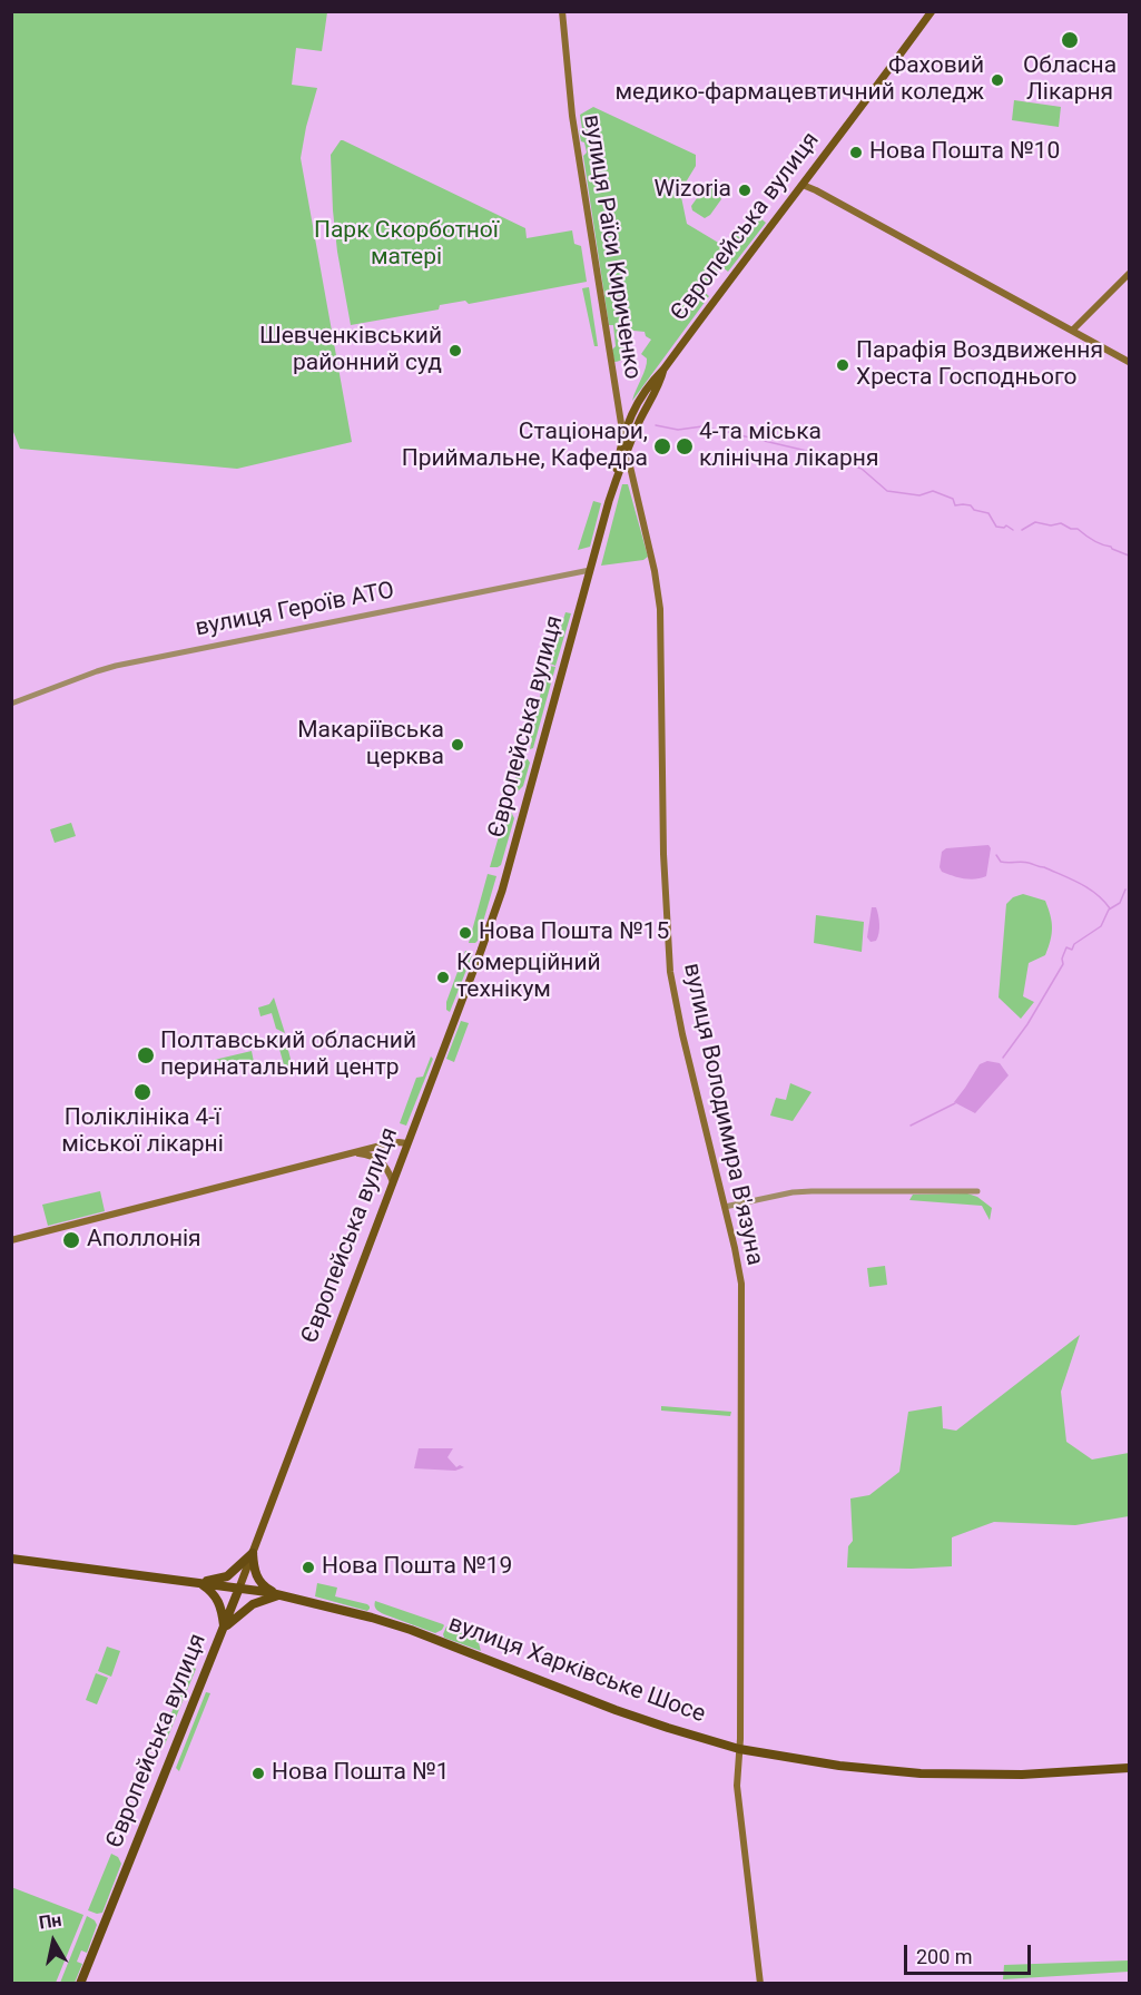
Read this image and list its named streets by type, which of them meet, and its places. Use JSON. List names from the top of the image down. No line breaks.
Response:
{"streets":{"highway":["Європейська вулиця","вулиця Харківське Шосе"],"main road":["вулиця Раїси Кириченко","вулиця Володимира В'язуна"],"street":["вулиця Героїв АТО"]},"crossings":[["Європейська вулиця","вулиця Героїв АТО"],["Європейська вулиця","вулиця Володимира В'язуна"],["Європейська вулиця","вулиця Харківське Шосе"],["вулиця Раїси Кириченко","вулиця Володимира В'язуна"],["вулиця Володимира В'язуна","вулиця Харківське Шосе"]],"parks":["Парк Скорботної матері"],"places":["Обласна Лікарня","Фаховий медико-фармацевтичний коледж","Нова Пошта №10","Wizoria","Шевченківський районний суд","Парафія Воздвиження Хреста Господнього","Стаціонари, Приймальне, Кафедра","4-та міська клінічна лікарня","Макаріївська церква","Нова Пошта №15","Комерційний технікум","Полтавський обласний перинатальний центр","Поліклініка 4-ї міської лікарні","Аполлонія","Нова Пошта №19","Нова Пошта №1"],"scale_bar":"200 m","north":"top"}
